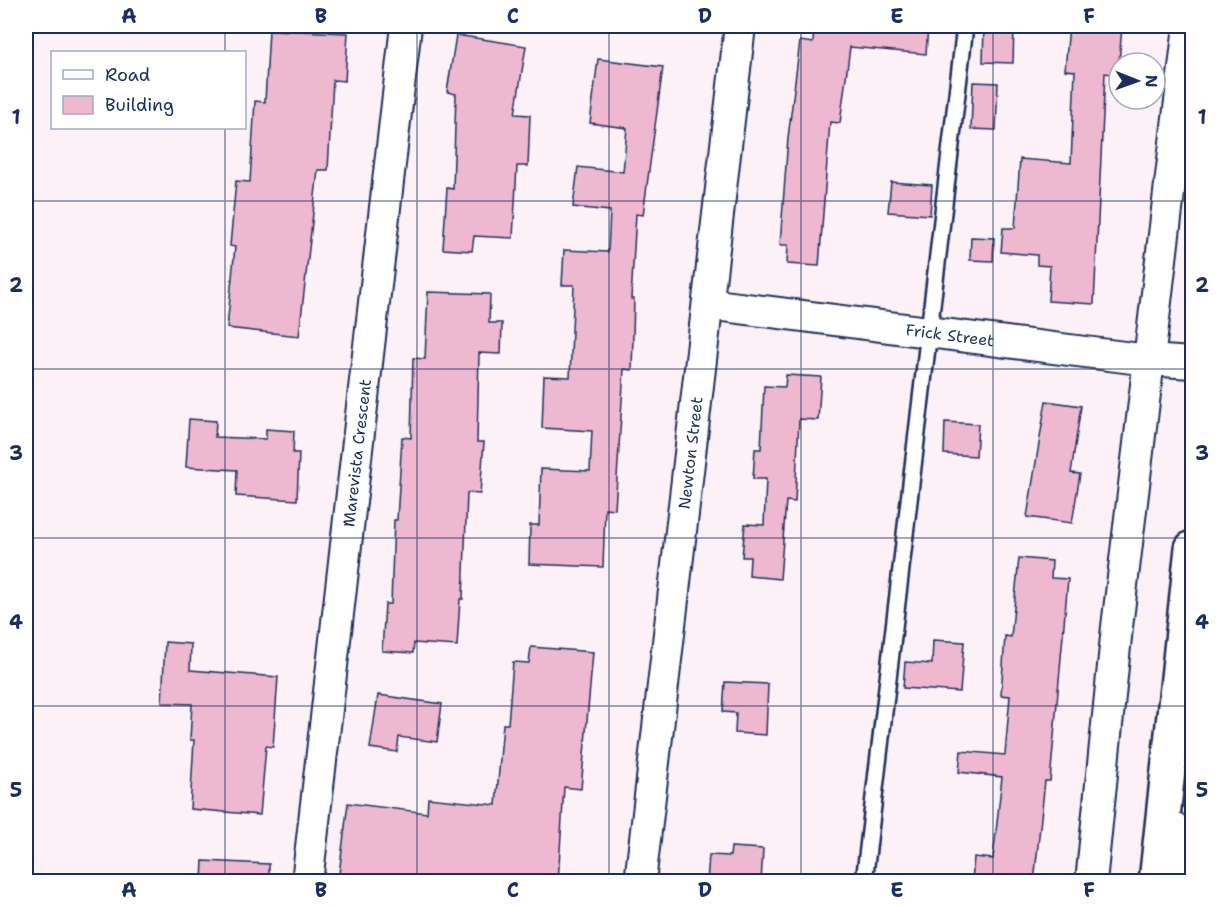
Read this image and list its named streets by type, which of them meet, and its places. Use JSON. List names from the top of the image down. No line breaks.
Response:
{"streets":{"street":["Frick Street","Marevista Crescent","Newton Street"]},"crossings":[["Frick Street","Newton Street"]],"legend":["Road","Building"],"north":"right","grid":{"columns":["A","B","C","D","E","F"],"rows":["1","2","3","4","5"]}}
